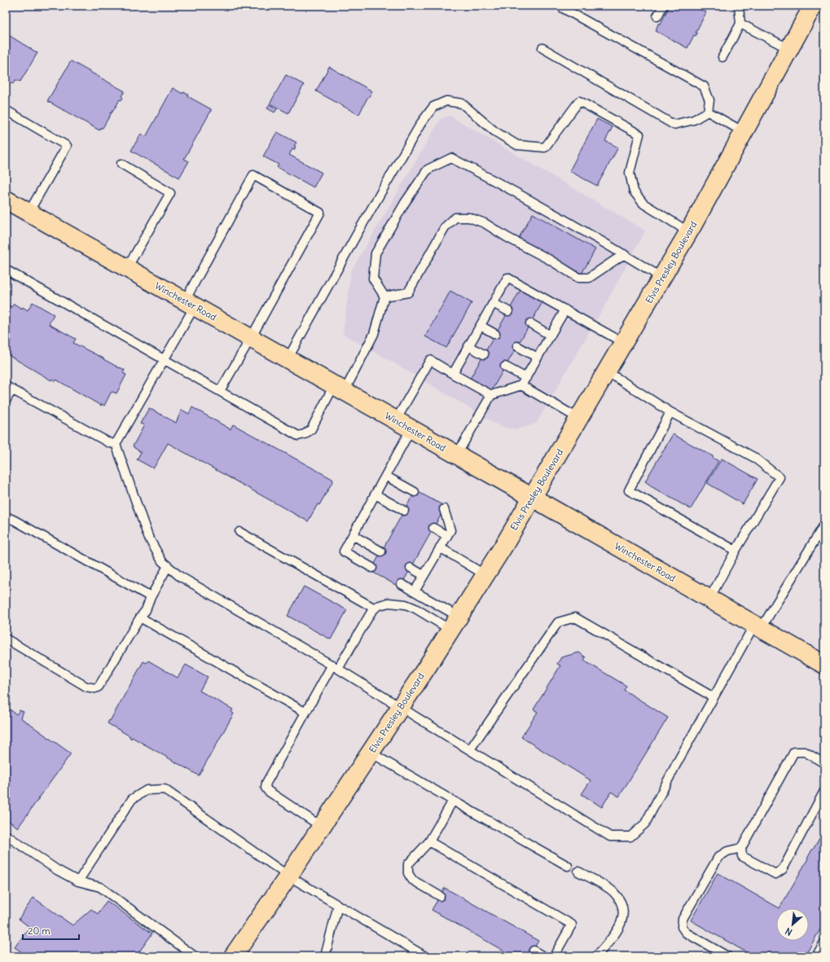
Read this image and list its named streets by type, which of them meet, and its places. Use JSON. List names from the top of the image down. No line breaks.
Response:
{"streets":{"main road":["Elvis Presley Boulevard","Winchester Road"]},"crossings":[["Elvis Presley Boulevard","Winchester Road"]],"scale_bar":"20 m","north":"bottom left"}
